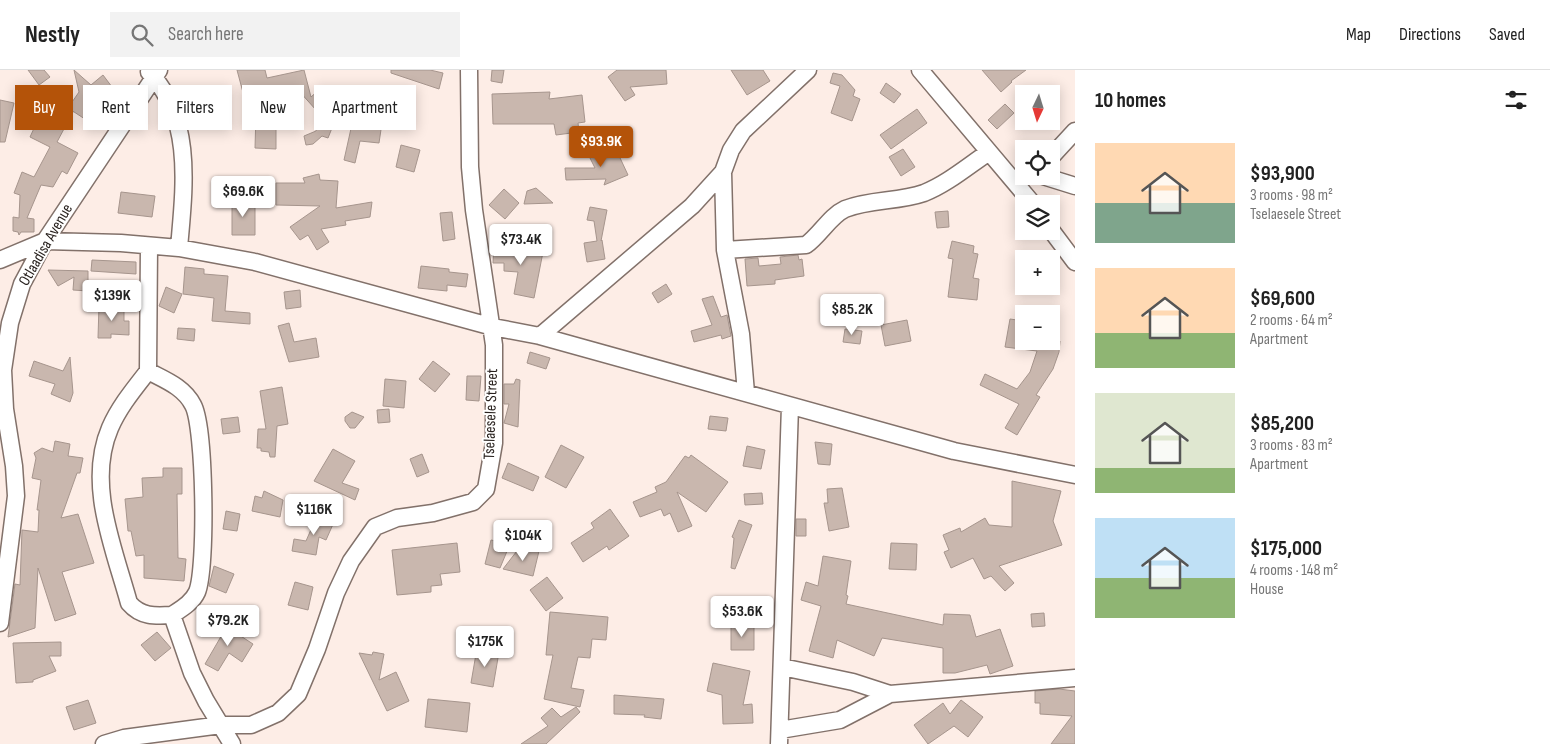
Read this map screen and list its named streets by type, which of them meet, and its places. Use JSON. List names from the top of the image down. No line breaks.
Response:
{"streets":{"street":["Otlaadisa Avenue","Tselaesele Street"]},"north":"bottom","page":{"header":"Nestly","search":"Search here","nav":["Map","Directions","Saved"],"heading":"10 homes","map_buttons":["+","−"],"chip":["Buy","Rent","Filters","New","Apartment"],"price":["$93.9K","$69.6K","$73.4K","$139K","$85.2K","$116K","$104K","$53.6K","$79.2K","$175K"],"list":[{"name":"$93,900","note":"3 rooms · 98 m² · Tselaesele Street"},{"name":"$69,600","note":"2 rooms · 64 m² · Apartment"},{"name":"$85,200","note":"3 rooms · 83 m² · Apartment"},{"name":"$175,000","note":"4 rooms · 148 m² · House"}]}}
